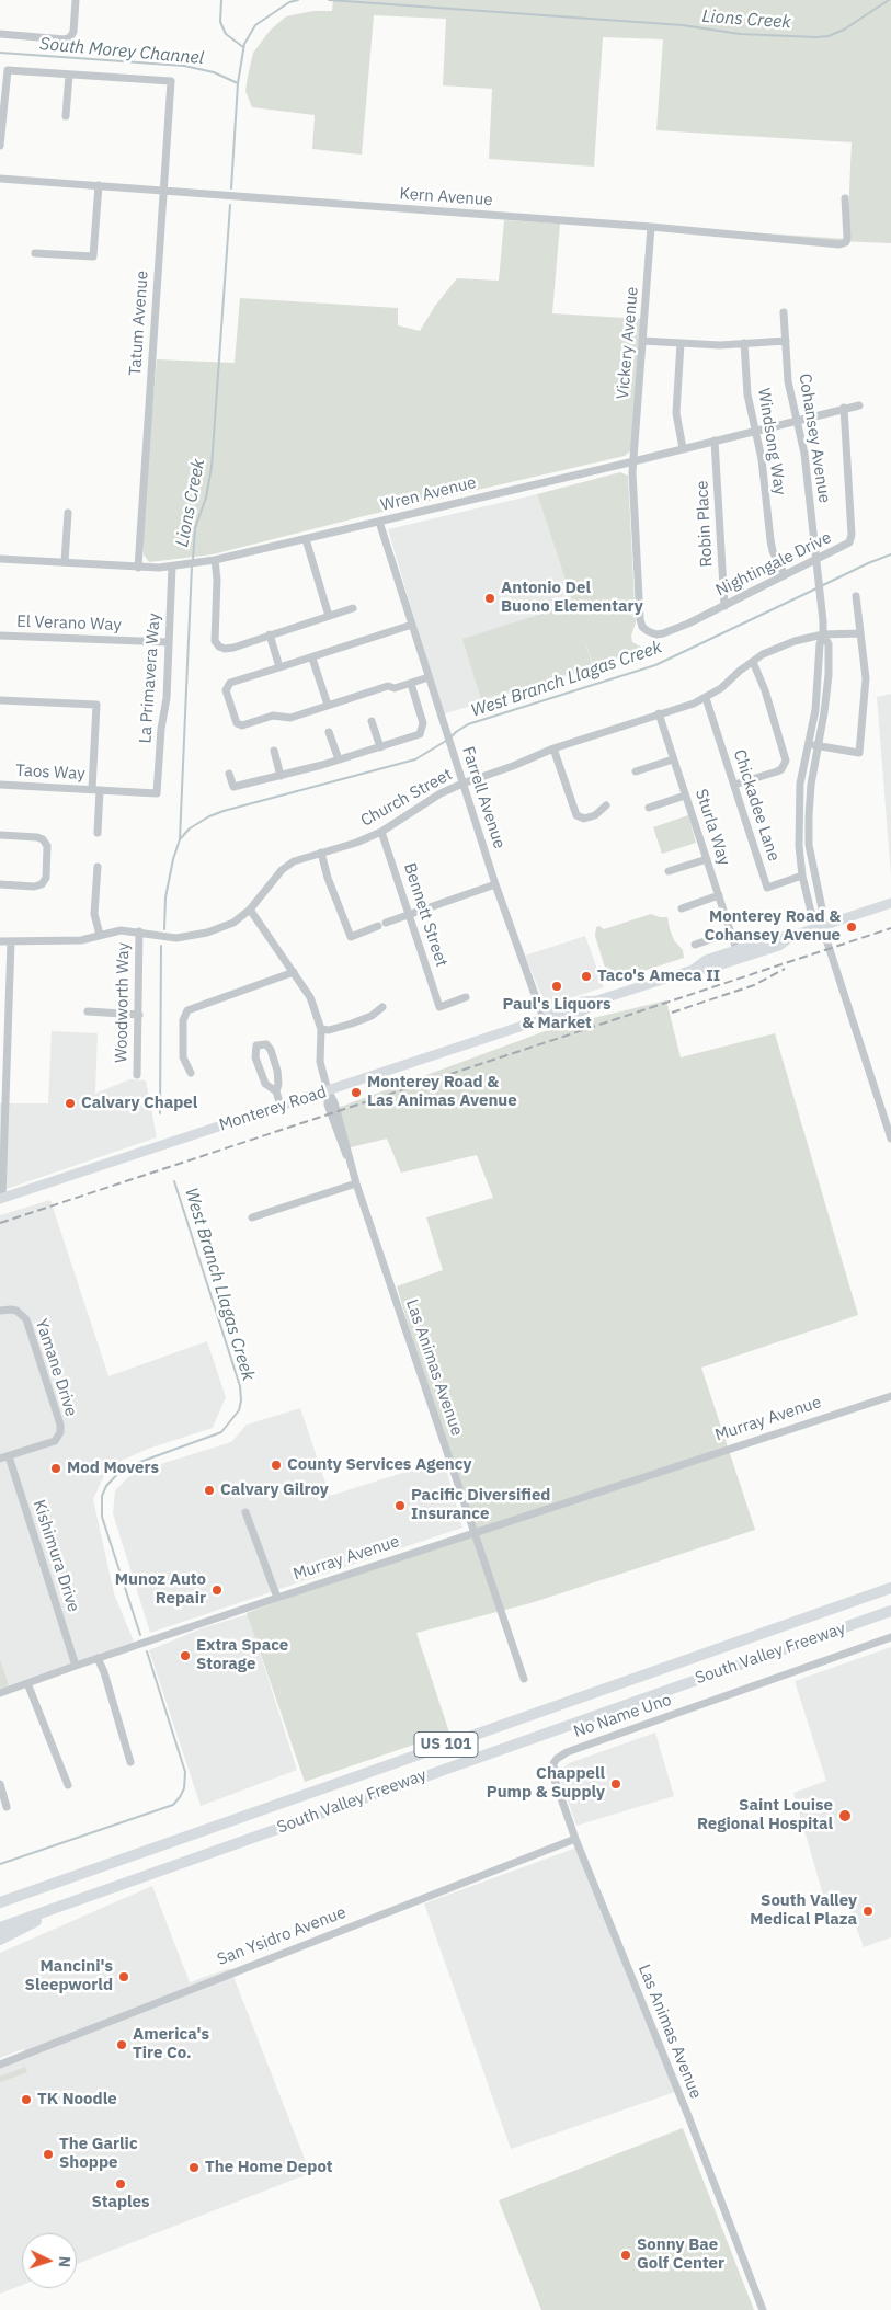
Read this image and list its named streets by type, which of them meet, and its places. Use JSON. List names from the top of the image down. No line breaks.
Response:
{"streets":{"highway":["South Valley Freeway","US 101"],"main road":["Monterey Road"],"street":["Kern Avenue","Tatum Avenue","Vickery Avenue","Cohansey Avenue","Windsong Way","Wren Avenue","Robin Place","Nightingale Drive","El Verano Way","La Primavera Way","Taos Way","Church Street","Farrell Avenue","Chickadee Lane","Sturla Way","Bennett Street","Woodworth Way","Yamane Drive","Las Animas Avenue","Murray Avenue","Kishimura Drive","No Name Uno","San Ysidro Avenue"]},"crossings":[["Kern Avenue","Tatum Avenue"],["Kern Avenue","Vickery Avenue"],["Tatum Avenue","Wren Avenue"],["Vickery Avenue","Wren Avenue"],["Vickery Avenue","Nightingale Drive"],["Cohansey Avenue","Wren Avenue"],["Cohansey Avenue","Nightingale Drive"],["Cohansey Avenue","Church Street"],["Cohansey Avenue","Chickadee Lane"],["Cohansey Avenue","Monterey Road"],["Windsong Way","Wren Avenue"],["Windsong Way","Nightingale Drive"],["Wren Avenue","Robin Place"],["Wren Avenue","Nightingale Drive"],["Wren Avenue","La Primavera Way"],["Wren Avenue","Farrell Avenue"],["Robin Place","Nightingale Drive"],["El Verano Way","La Primavera Way"],["La Primavera Way","Taos Way"],["Church Street","Farrell Avenue"],["Church Street","Chickadee Lane"],["Church Street","Sturla Way"],["Church Street","Bennett Street"],["Church Street","Woodworth Way"],["Farrell Avenue","Monterey Road"],["Sturla Way","Monterey Road"],["Monterey Road","Las Animas Avenue"],["Yamane Drive","Kishimura Drive"],["Las Animas Avenue","Murray Avenue"],["Las Animas Avenue","No Name Uno"],["Las Animas Avenue","San Ysidro Avenue"],["Murray Avenue","Kishimura Drive"]],"water":["Lions Creek","South Morey Channel","West Branch Llagas Creek"],"places":["Antonio Del Buono Elementary","Monterey Road & Cohansey Avenue","Taco's Ameca II","Paul's Liquors & Market","Monterey Road & Las Animas Avenue","Calvary Chapel","County Services Agency","Mod Movers","Calvary Gilroy","Pacific Diversified Insurance","Munoz Auto Repair","Extra Space Storage","Chappell Pump & Supply","Saint Louise Regional Hospital","South Valley Medical Plaza","Mancini's Sleepworld","America's Tire Co.","TK Noodle","The Garlic Shoppe","The Home Depot","Staples","Sonny Bae Golf Center"],"north":"right"}
